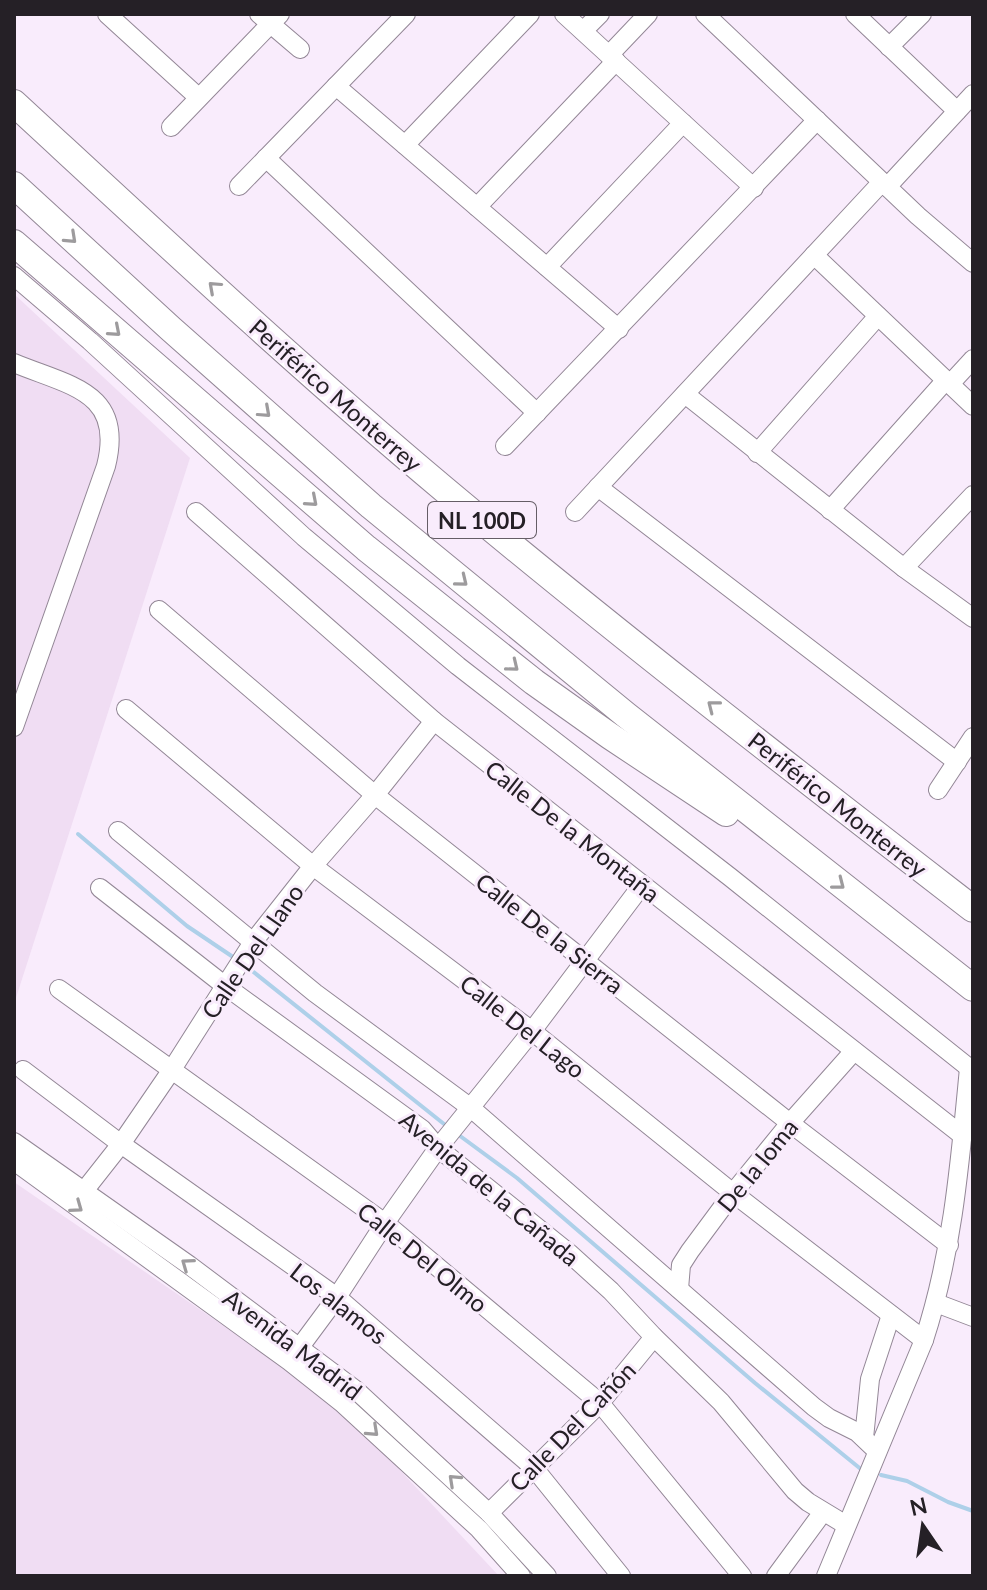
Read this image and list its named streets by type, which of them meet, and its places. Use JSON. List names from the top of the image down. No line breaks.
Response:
{"streets":{"highway":["Periférico Monterrey","NL 100D"],"street":["Calle De la Montaña","Calle De la Sierra","Calle Del Llano","Calle Del Lago","De la loma","Avenida de la Cañada","Calle Del Olmo","Los alamos","Avenida Madrid","Calle Del Cañón"]},"crossings":[["Calle De la Montaña","Calle Del Llano"],["Calle De la Montaña","De la loma"],["Calle De la Sierra","Calle Del Llano"],["Calle De la Sierra","De la loma"],["Calle Del Llano","Calle Del Lago"],["Calle Del Llano","Avenida de la Cañada"],["Calle Del Llano","Calle Del Olmo"],["Calle Del Llano","Los alamos"],["Calle Del Llano","Avenida Madrid"],["Calle Del Lago","De la loma"],["De la loma","Avenida de la Cañada"],["Avenida de la Cañada","Calle Del Cañón"],["Calle Del Olmo","Calle Del Cañón"],["Los alamos","Calle Del Cañón"],["Avenida Madrid","Calle Del Cañón"]],"north":"top"}
